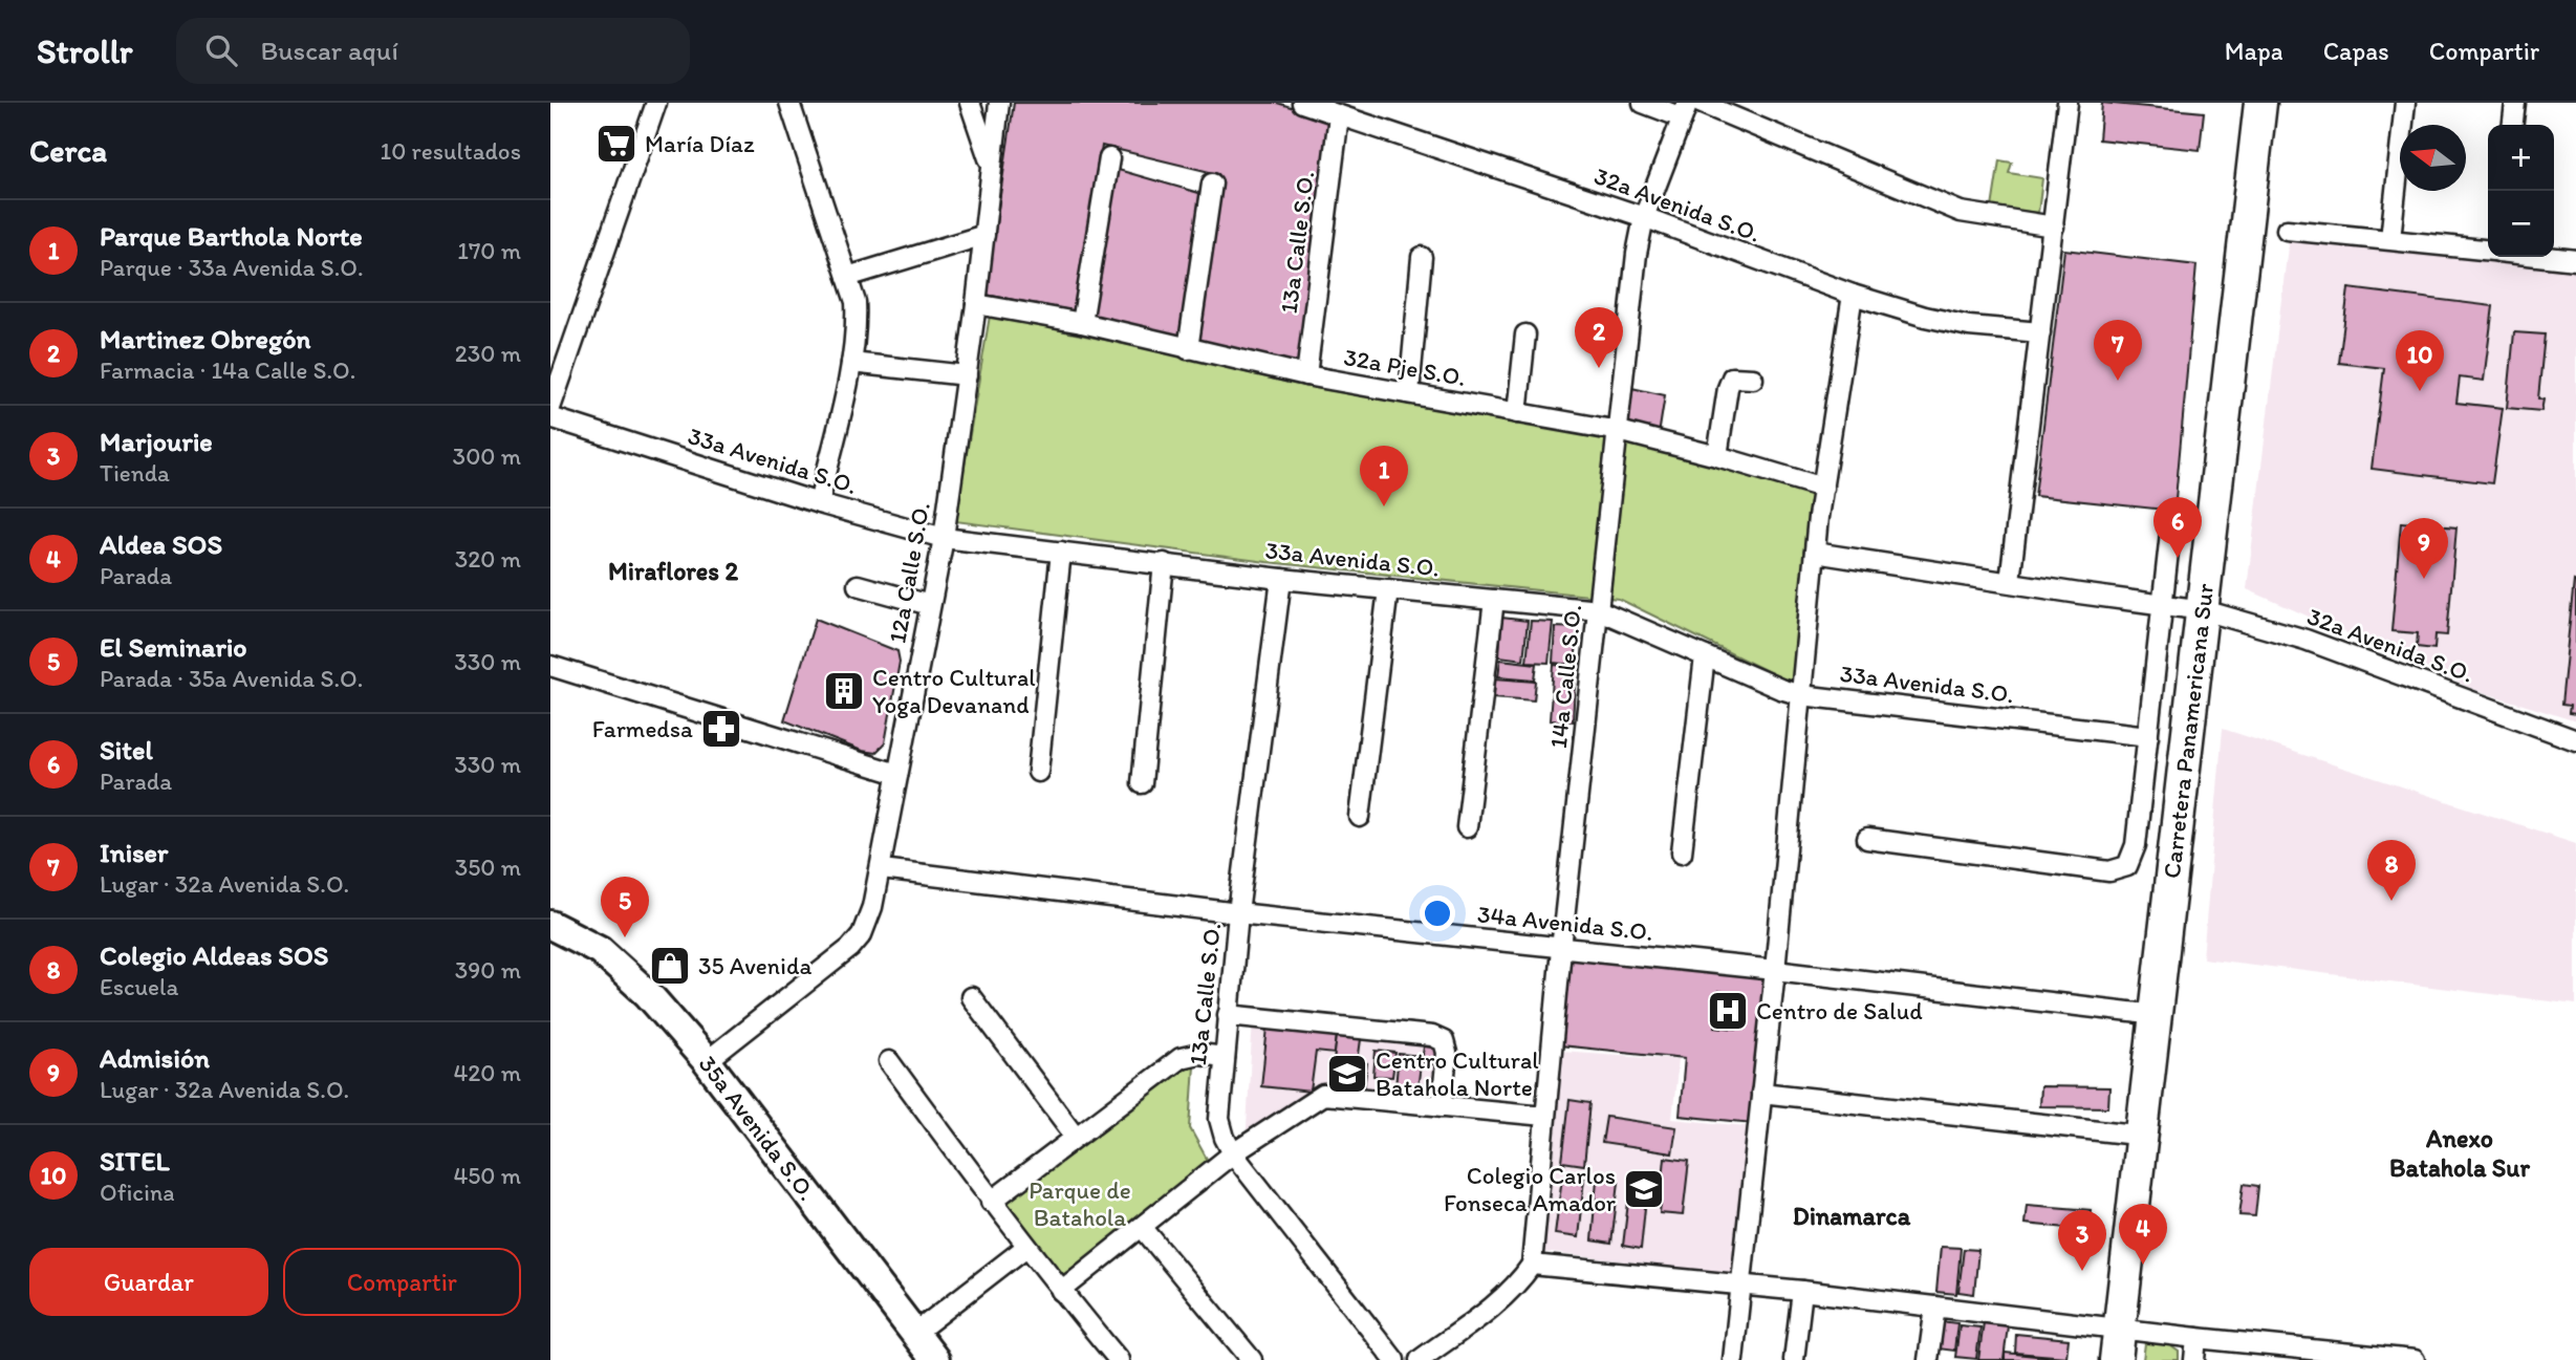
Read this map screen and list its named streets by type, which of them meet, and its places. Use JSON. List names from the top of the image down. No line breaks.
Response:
{"streets":{"highway":["Carretera Panamericana Sur"],"main road":["35a Avenida S.O."],"street":["32a Avenida S.O.","13a Calle S.O.","32a Pje S.O.","33a Avenida S.O.","12a Calle S.O.","14a Calle S.O.","34a Avenida S.O."]},"crossings":[["32a Avenida S.O.","13a Calle S.O."],["32a Avenida S.O.","14a Calle S.O."],["32a Avenida S.O.","Carretera Panamericana Sur"],["13a Calle S.O.","32a Pje S.O."],["13a Calle S.O.","33a Avenida S.O."],["13a Calle S.O.","34a Avenida S.O."],["32a Pje S.O.","12a Calle S.O."],["32a Pje S.O.","14a Calle S.O."],["33a Avenida S.O.","12a Calle S.O."],["33a Avenida S.O.","14a Calle S.O."],["12a Calle S.O.","34a Avenida S.O."],["12a Calle S.O.","35a Avenida S.O."],["14a Calle S.O.","34a Avenida S.O."],["Carretera Panamericana Sur","34a Avenida S.O."]],"districts":["Miraflores 2","Anexo Batahola Sur","Dinamarca"],"parks":["Parque de Batahola"],"places":{"supermarket":["María Díaz"],"building":["Centro Cultural Yoga Devanand"],"pharmacy":["Farmedsa"],"shop":["35 Avenida"],"hospital":["Centro de Salud"],"school or university":["Centro Cultural Batahola Norte","Colegio Carlos Fonseca Amador"]},"north":"left","page":{"header":"Strollr","search":"Buscar aquí","nav":["Mapa","Capas","Compartir"],"heading":["Cerca","10 resultados"],"map_buttons":["+","−"],"list":[{"mark":"1","name":"Parque Barthola Norte","note":"Parque · 33a Avenida S.O.","value":"170 m"},{"mark":"2","name":"Martinez Obregón","note":"Farmacia · 14a Calle S.O.","value":"230 m"},{"mark":"3","name":"Marjourie","note":"Tienda","value":"300 m"},{"mark":"4","name":"Aldea SOS","note":"Parada","value":"320 m"},{"mark":"5","name":"El Seminario","note":"Parada · 35a Avenida S.O.","value":"330 m"},{"mark":"6","name":"Sitel","note":"Parada","value":"330 m"},{"mark":"7","name":"Iniser","note":"Lugar · 32a Avenida S.O.","value":"350 m"},{"mark":"8","name":"Colegio Aldeas SOS","note":"Escuela","value":"390 m"},{"mark":"9","name":"Admisión","note":"Lugar · 32a Avenida S.O.","value":"420 m"},{"mark":"10","name":"SITEL","note":"Oficina","value":"450 m"}],"pins":["2","7","10","1","6","9","8","5","4","3"],"buttons":["Guardar","Compartir"]}}
